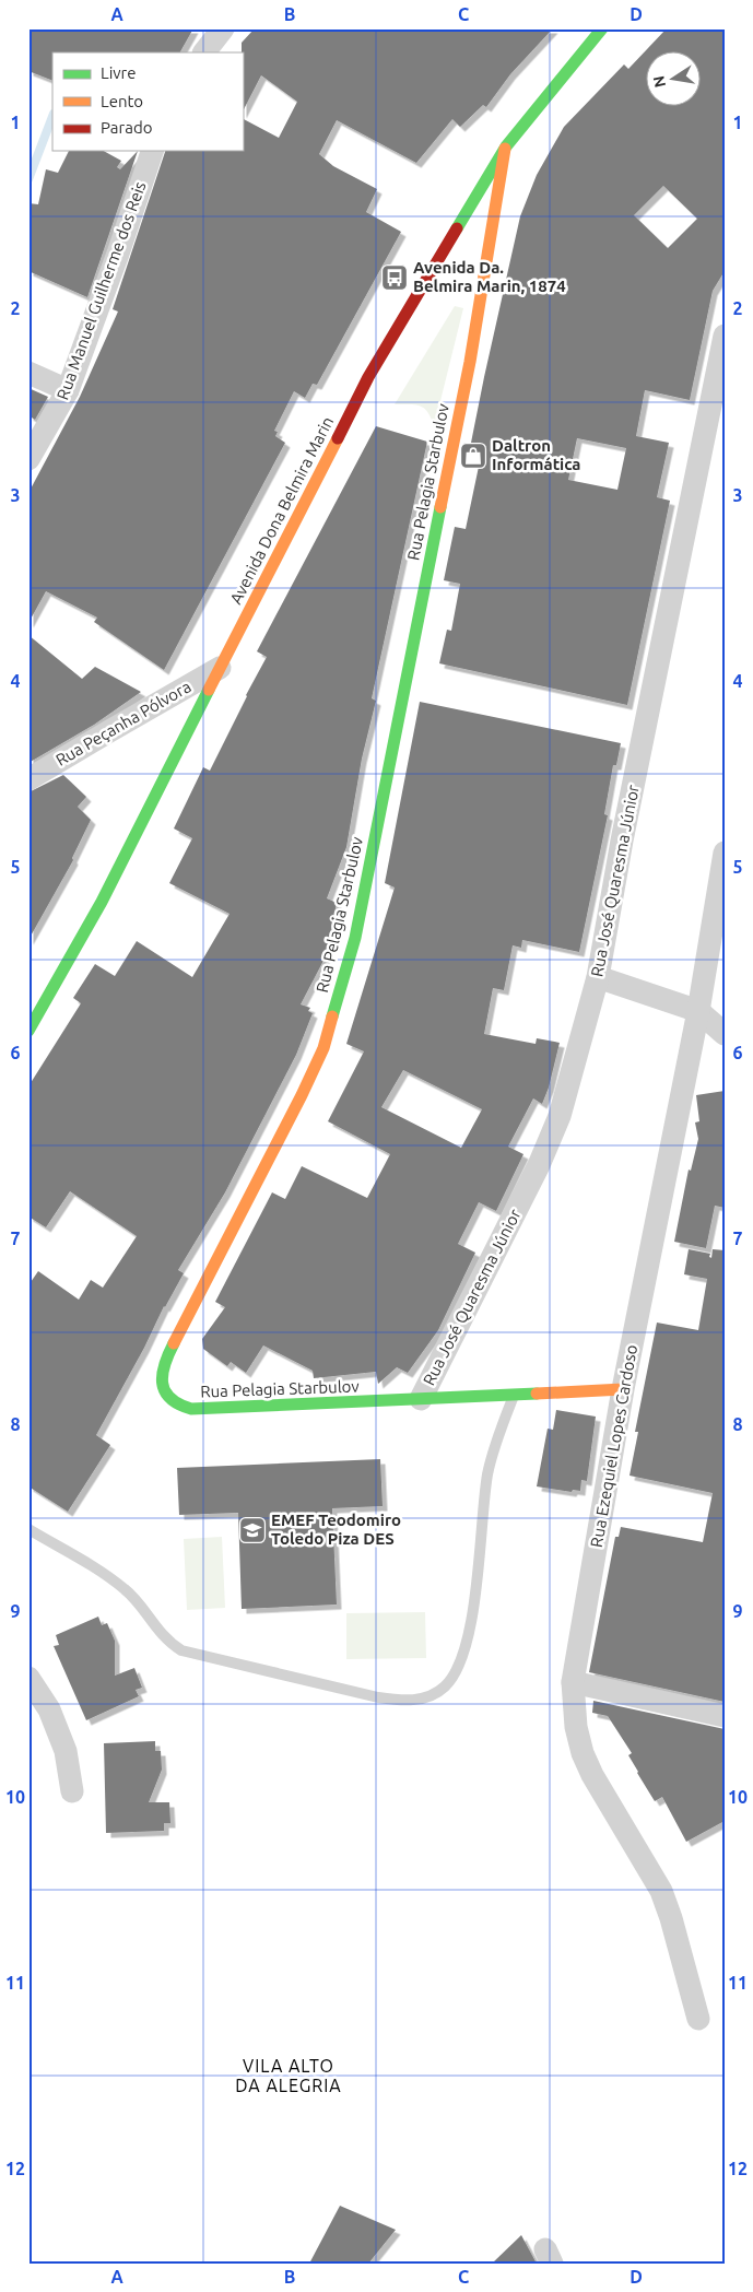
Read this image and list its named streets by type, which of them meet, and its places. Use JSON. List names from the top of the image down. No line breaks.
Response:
{"streets":{"street":["Rua Manuel Guilherme dos Reis","Rua Pelagia Starbulov","Avenida Dona Belmira Marin","Rua Peçanha Pólvora","Rua José Quaresma Júnior","Rua Ezequiel Lopes Cardoso"]},"crossings":[["Rua Pelagia Starbulov","Avenida Dona Belmira Marin"],["Rua Pelagia Starbulov","Rua José Quaresma Júnior"],["Rua Pelagia Starbulov","Rua Ezequiel Lopes Cardoso"],["Avenida Dona Belmira Marin","Rua Peçanha Pólvora"]],"districts":["VILA ALTO DA ALEGRIA"],"places":{"bus stop":["Avenida Da. Belmira Marin, 1874"],"shop":["Daltron Informática"],"school or university":["EMEF Teodomiro Toledo Piza DES"]},"legend":["Livre","Lento","Parado"],"north":"left","grid":{"columns":["A","B","C","D"],"rows":["1","2","3","4","5","6","7","8","9","10","11","12"]}}
